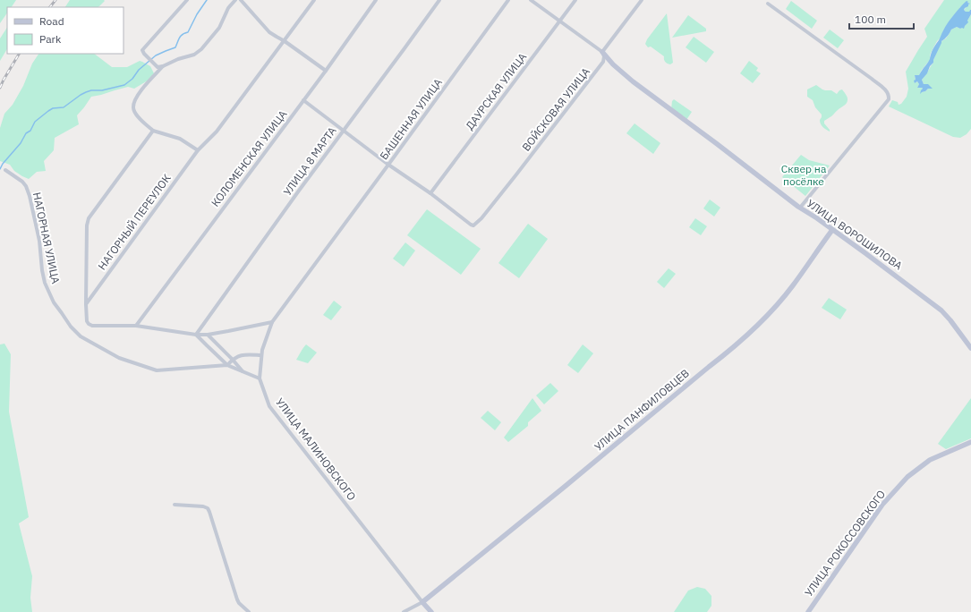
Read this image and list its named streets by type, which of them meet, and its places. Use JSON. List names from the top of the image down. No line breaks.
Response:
{"streets":{"street":["ДАУРСКАЯ УЛИЦА","ВОЙСКОВАЯ УЛИЦА","БАШЕННАЯ УЛИЦА","КОЛОМЕНСКАЯ УЛИЦА","УЛИЦА 8 МАРТА","НАГОРНЫЙ ПЕРЕУЛОК","УЛИЦА ВОРОШИЛОВА","НАГОРНАЯ УЛИЦА","УЛИЦА ПАНФИЛОВЦЕВ","УЛИЦА МАЛИНОВСКОГО","УЛИЦА РОКОССОВСКОГО"]},"crossings":[["ДАУРСКАЯ УЛИЦА","ВОЙСКОВАЯ УЛИЦА"],["ВОЙСКОВАЯ УЛИЦА","УЛИЦА ВОРОШИЛОВА"],["БАШЕННАЯ УЛИЦА","УЛИЦА МАЛИНОВСКОГО"],["КОЛОМЕНСКАЯ УЛИЦА","НАГОРНЫЙ ПЕРЕУЛОК"],["УЛИЦА ВОРОШИЛОВА","УЛИЦА ПАНФИЛОВЦЕВ"],["НАГОРНАЯ УЛИЦА","УЛИЦА МАЛИНОВСКОГО"],["УЛИЦА ПАНФИЛОВЦЕВ","УЛИЦА МАЛИНОВСКОГО"]],"parks":["Сквер на посёлке"],"legend":["Road","Park"],"scale_bar":"100 m"}
